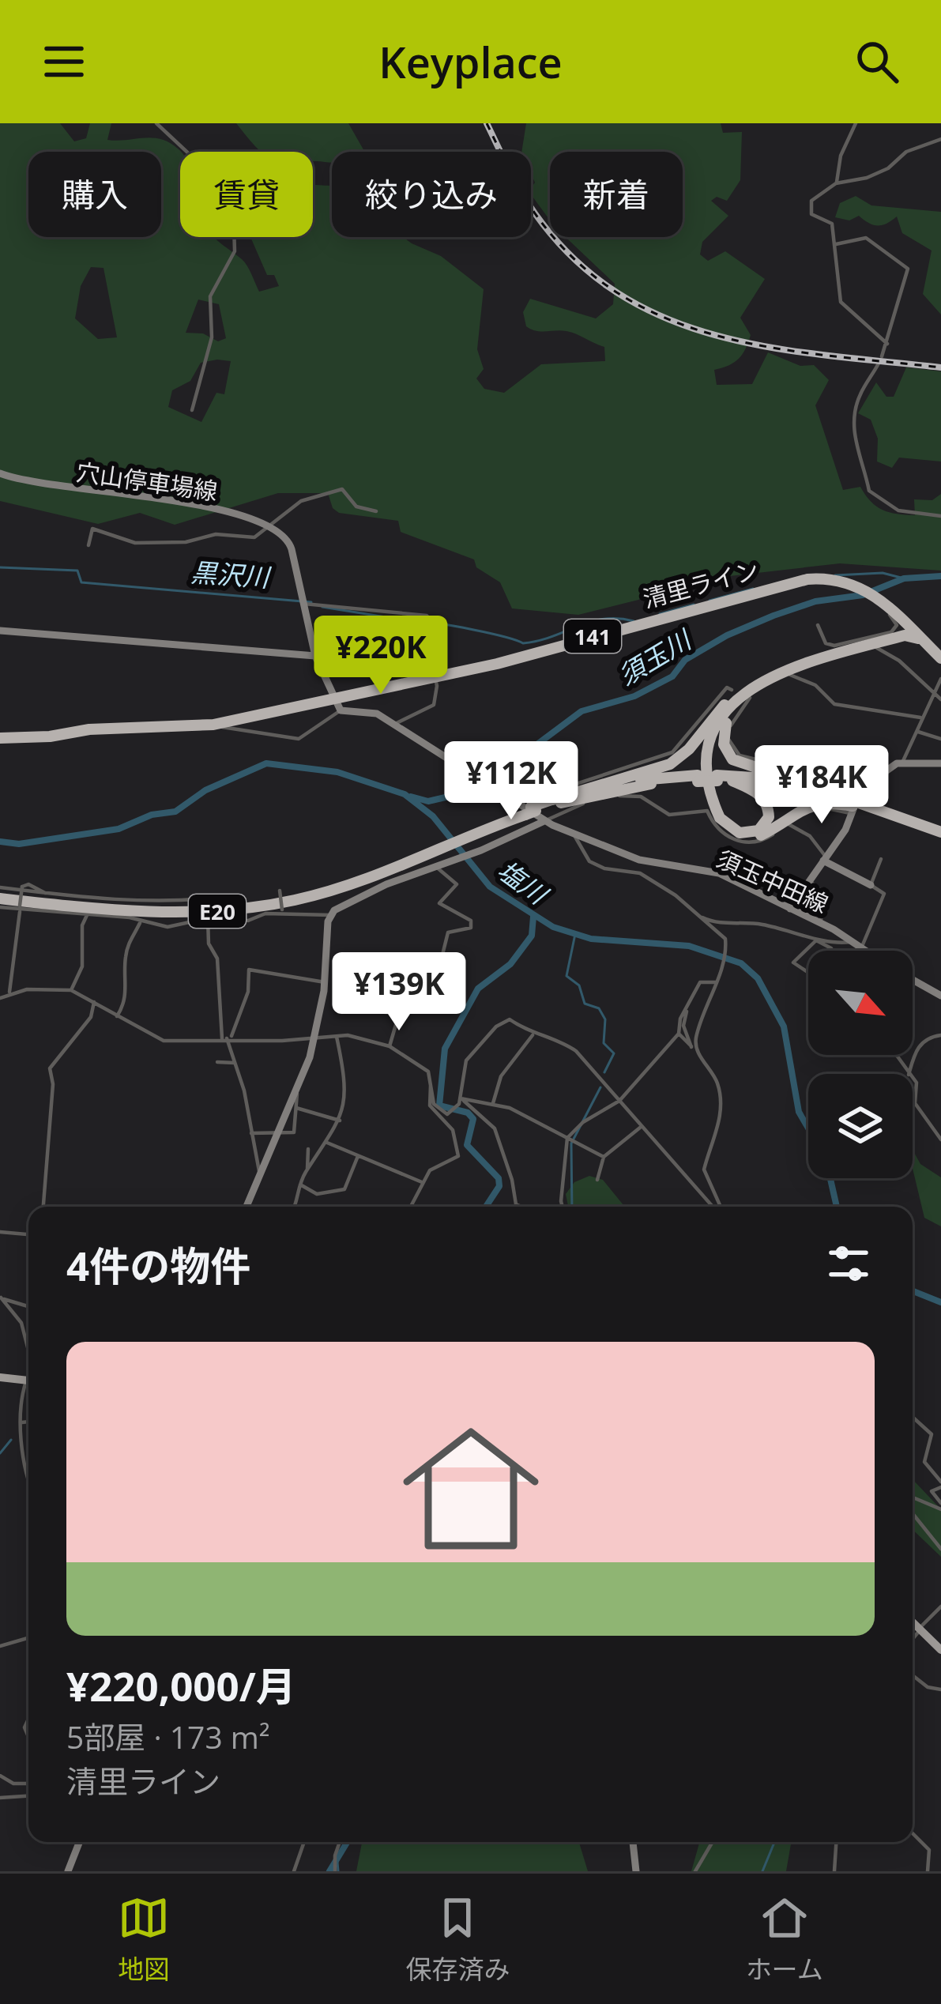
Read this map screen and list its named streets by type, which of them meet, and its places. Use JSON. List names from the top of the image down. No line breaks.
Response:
{"streets":{"highway":["清里ライン","141","E20"],"street":["穴山停車場線","須玉中田線"]},"crossings":[["清里ライン","須玉中田線"],["須玉中田線","E20"]],"water":["黒沢川","須玉川","塩川"],"north":"bottom right","page":{"header":"Keyplace","chip":["購入","賃貸","絞り込み","新着"],"price":["¥220K","¥112K","¥184K","¥139K"],"heading":"4件の物件","list":[{"name":"¥220,000/月","note":"5部屋 · 173 m² · 清里ライン"}],"tabs":["地図","保存済み","ホーム"]}}
